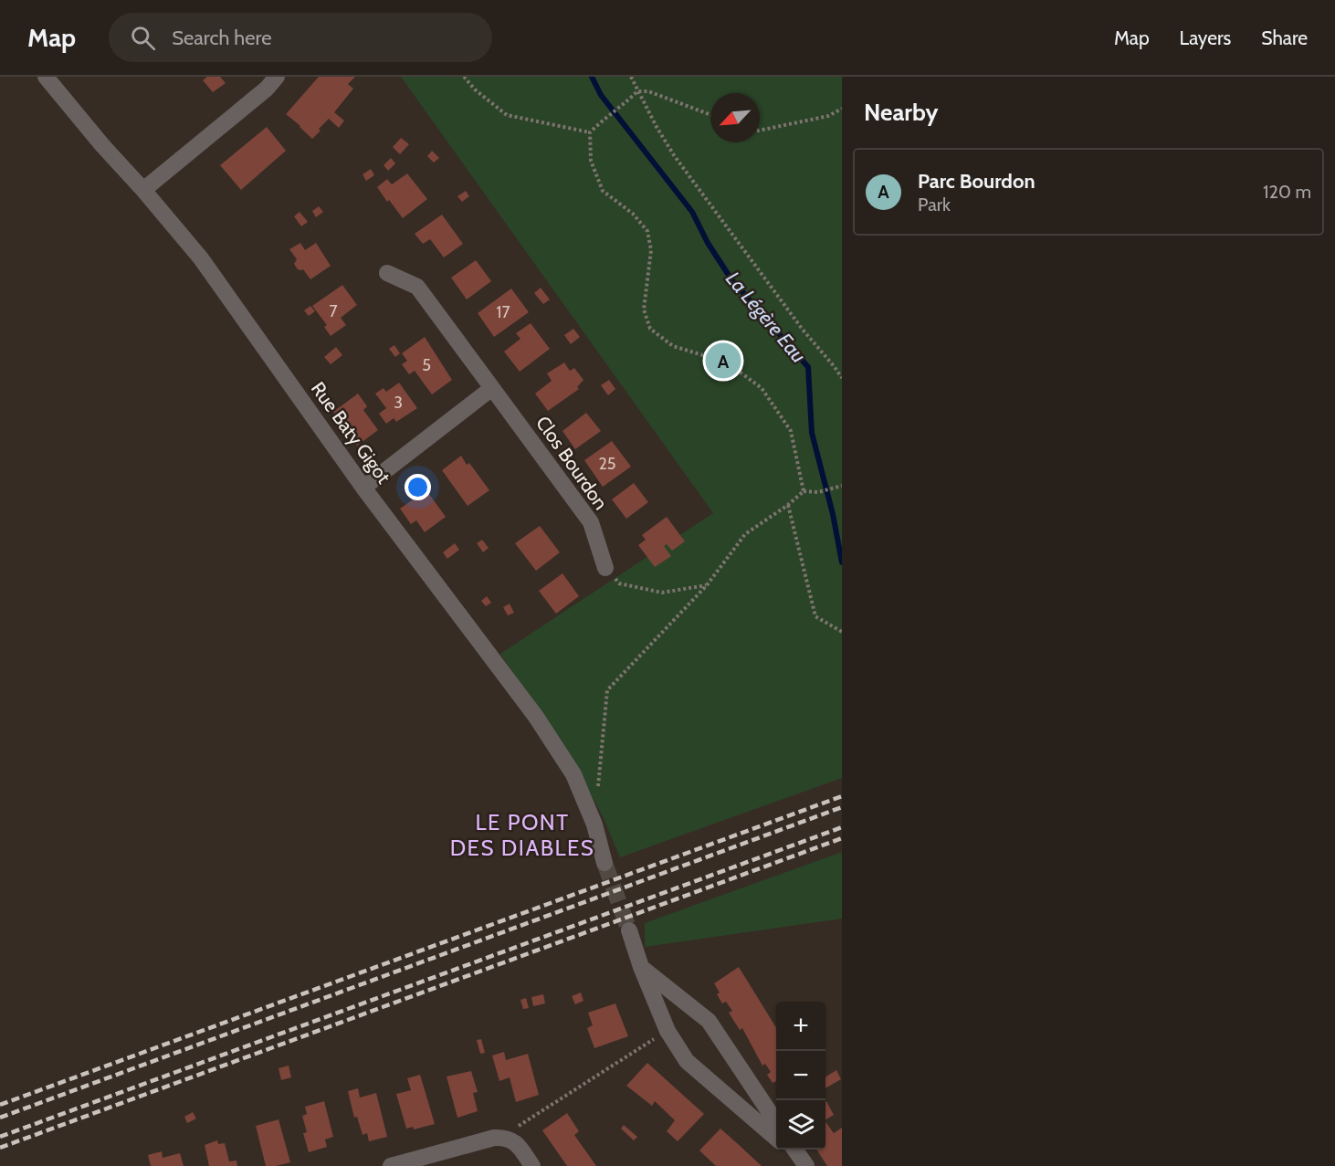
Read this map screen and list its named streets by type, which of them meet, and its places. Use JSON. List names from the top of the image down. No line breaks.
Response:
{"streets":{"street":["Rue Baty Gigot","Clos Bourdon"]},"districts":["LE PONT DES DIABLES"],"water":["La Légère Eau"],"house_numbers":["7","17","5","3","25"],"north":"bottom left","page":{"header":"Map","search":"Search here","nav":["Map","Layers","Share"],"heading":"Nearby","list":[{"mark":"A","name":"Parc Bourdon","note":"Park","value":"120 m"}],"pins":"A","map_buttons":["+","−"]}}
